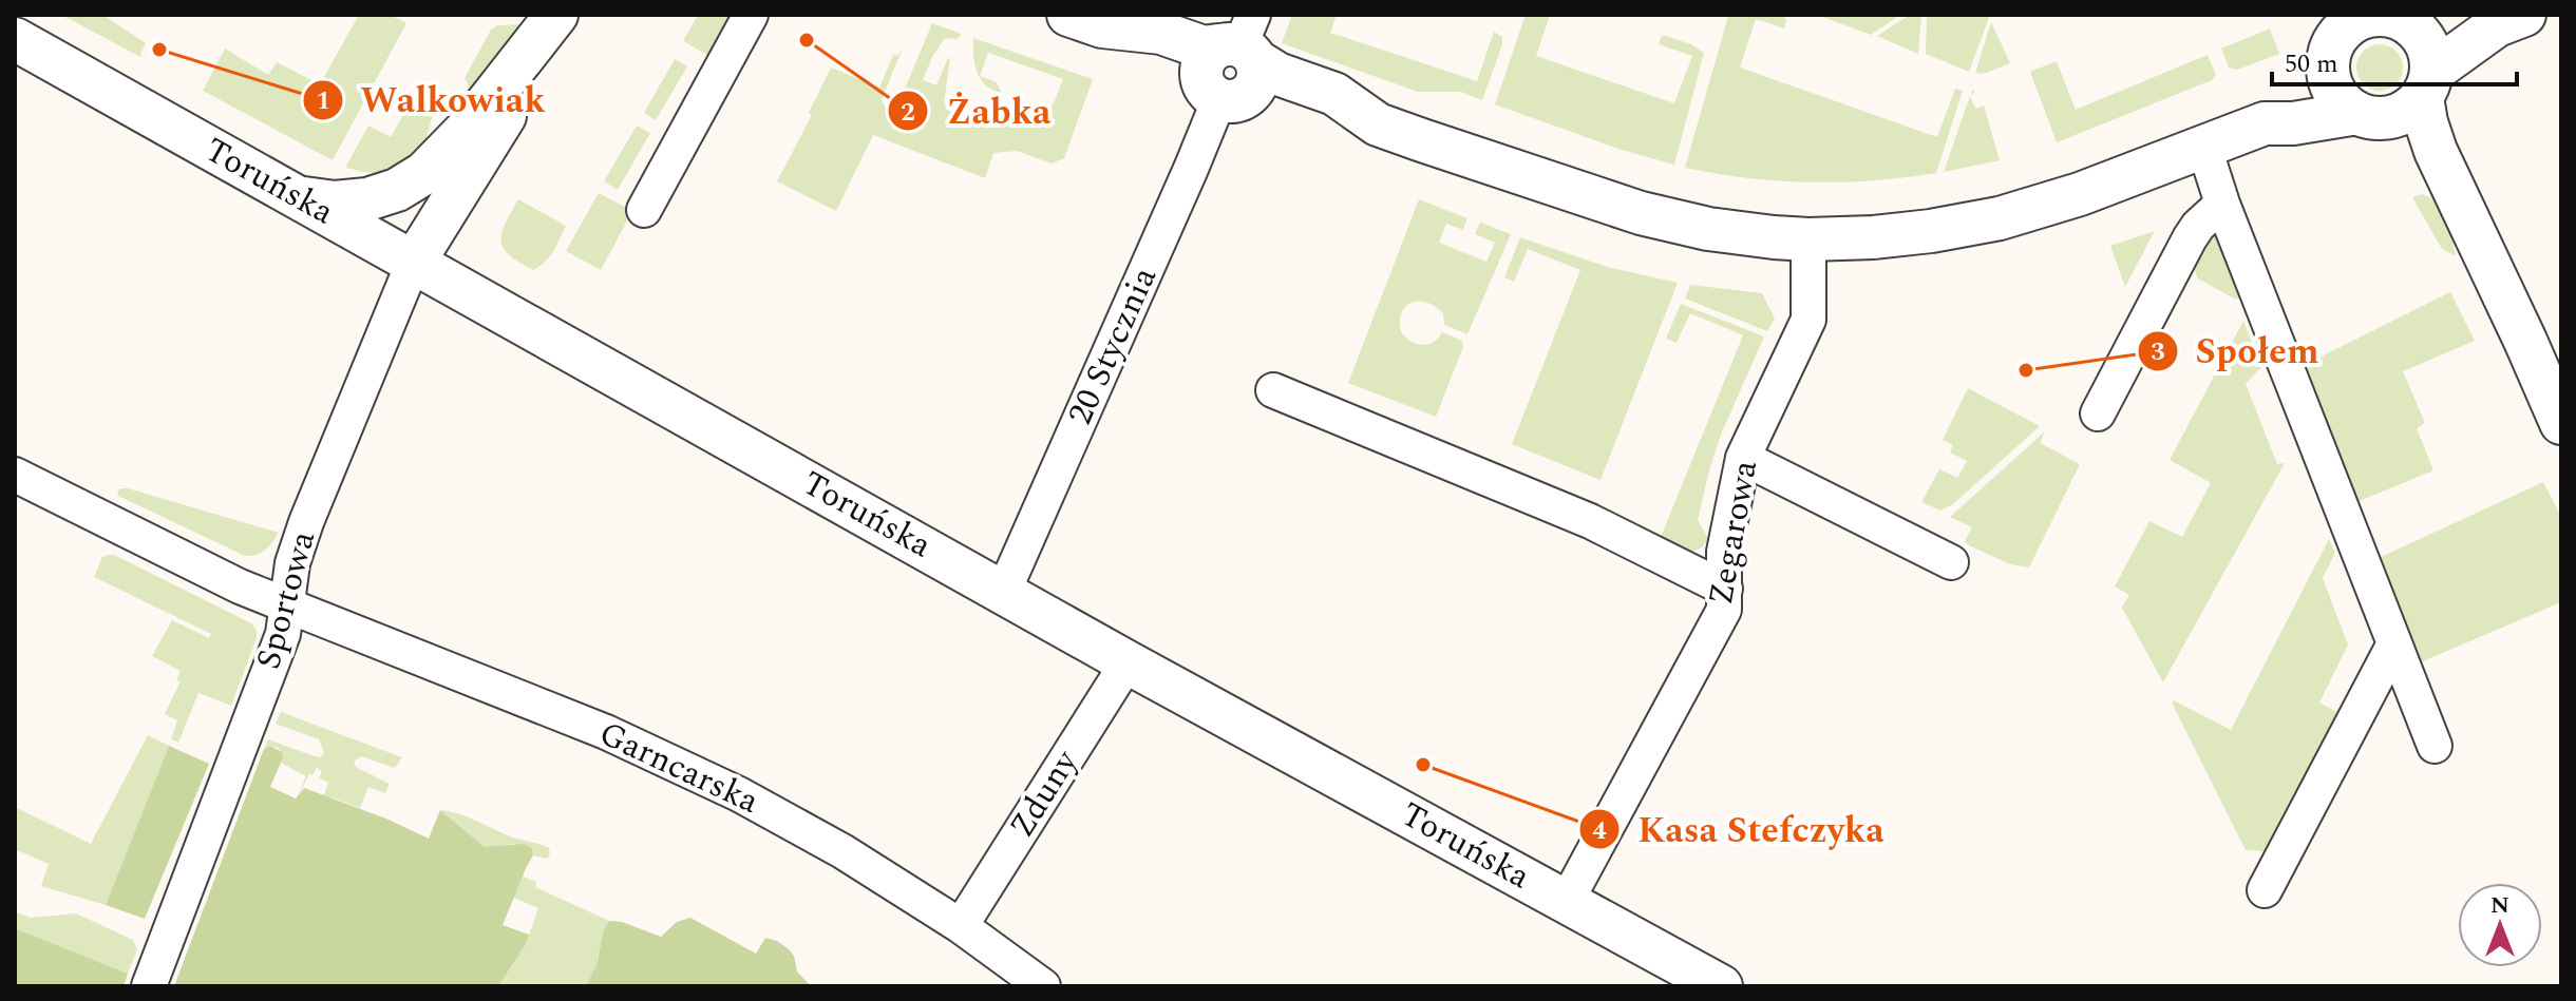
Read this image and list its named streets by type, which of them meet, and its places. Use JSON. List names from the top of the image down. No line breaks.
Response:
{"streets":{"street":["Toruńska","20 Stycznia","Zegarowa","Sportowa","Garncarska","Zduny"]},"crossings":[["Toruńska","20 Stycznia"],["Toruńska","Zegarowa"],["Toruńska","Sportowa"],["Toruńska","Zduny"],["Sportowa","Garncarska"],["Garncarska","Zduny"]],"places":["Żabka","Walkowiak","Społem","Kasa Stefczyka"],"scale_bar":"50 m","north":"top"}
